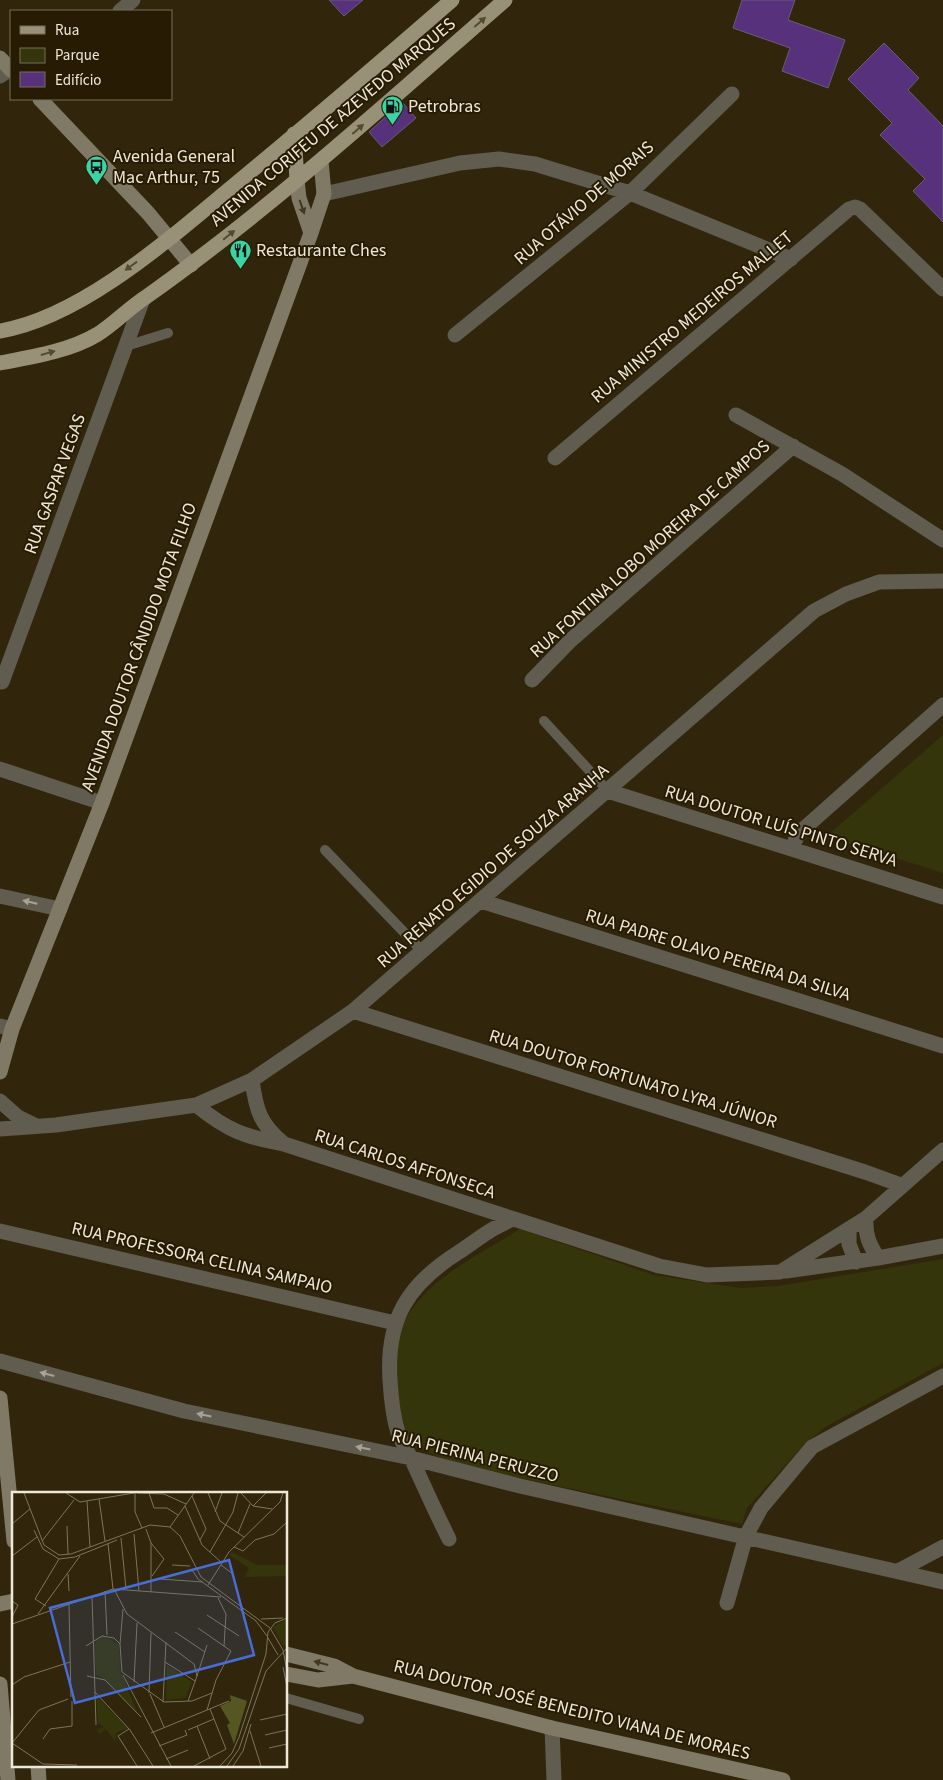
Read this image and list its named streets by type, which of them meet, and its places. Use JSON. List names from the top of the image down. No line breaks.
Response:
{"streets":{"main road":["AVENIDA CORIFEU DE AZEVEDO MARQUES","AVENIDA DOUTOR CÂNDIDO MOTA FILHO","RUA DOUTOR JOSÉ BENEDITO VIANA DE MORAES"],"street":["RUA OTÁVIO DE MORAIS","RUA MINISTRO MEDEIROS MALLET","RUA GASPAR VEGAS","RUA FONTINA LOBO MOREIRA DE CAMPOS","RUA DOUTOR LUÍS PINTO SERVA","RUA RENATO EGIDIO DE SOUZA ARANHA","RUA PADRE OLAVO PEREIRA DA SILVA","RUA DOUTOR FORTUNATO LYRA JÚNIOR","RUA CARLOS AFFONSECA","RUA PROFESSORA CELINA SAMPAIO","RUA PIERINA PERUZZO"]},"crossings":[["AVENIDA CORIFEU DE AZEVEDO MARQUES","RUA GASPAR VEGAS"],["AVENIDA CORIFEU DE AZEVEDO MARQUES","AVENIDA DOUTOR CÂNDIDO MOTA FILHO"],["RUA DOUTOR LUÍS PINTO SERVA","RUA RENATO EGIDIO DE SOUZA ARANHA"],["RUA RENATO EGIDIO DE SOUZA ARANHA","RUA PADRE OLAVO PEREIRA DA SILVA"],["RUA RENATO EGIDIO DE SOUZA ARANHA","RUA DOUTOR FORTUNATO LYRA JÚNIOR"],["RUA RENATO EGIDIO DE SOUZA ARANHA","RUA CARLOS AFFONSECA"]],"one_way":["RUA PIERINA PERUZZO"],"places":{"fuel station":["Petrobras"],"bus stop":["Avenida General Mac Arthur, 75"],"restaurant":["Restaurante Ches"]},"legend":["Rua","Parque","Edifício"]}
